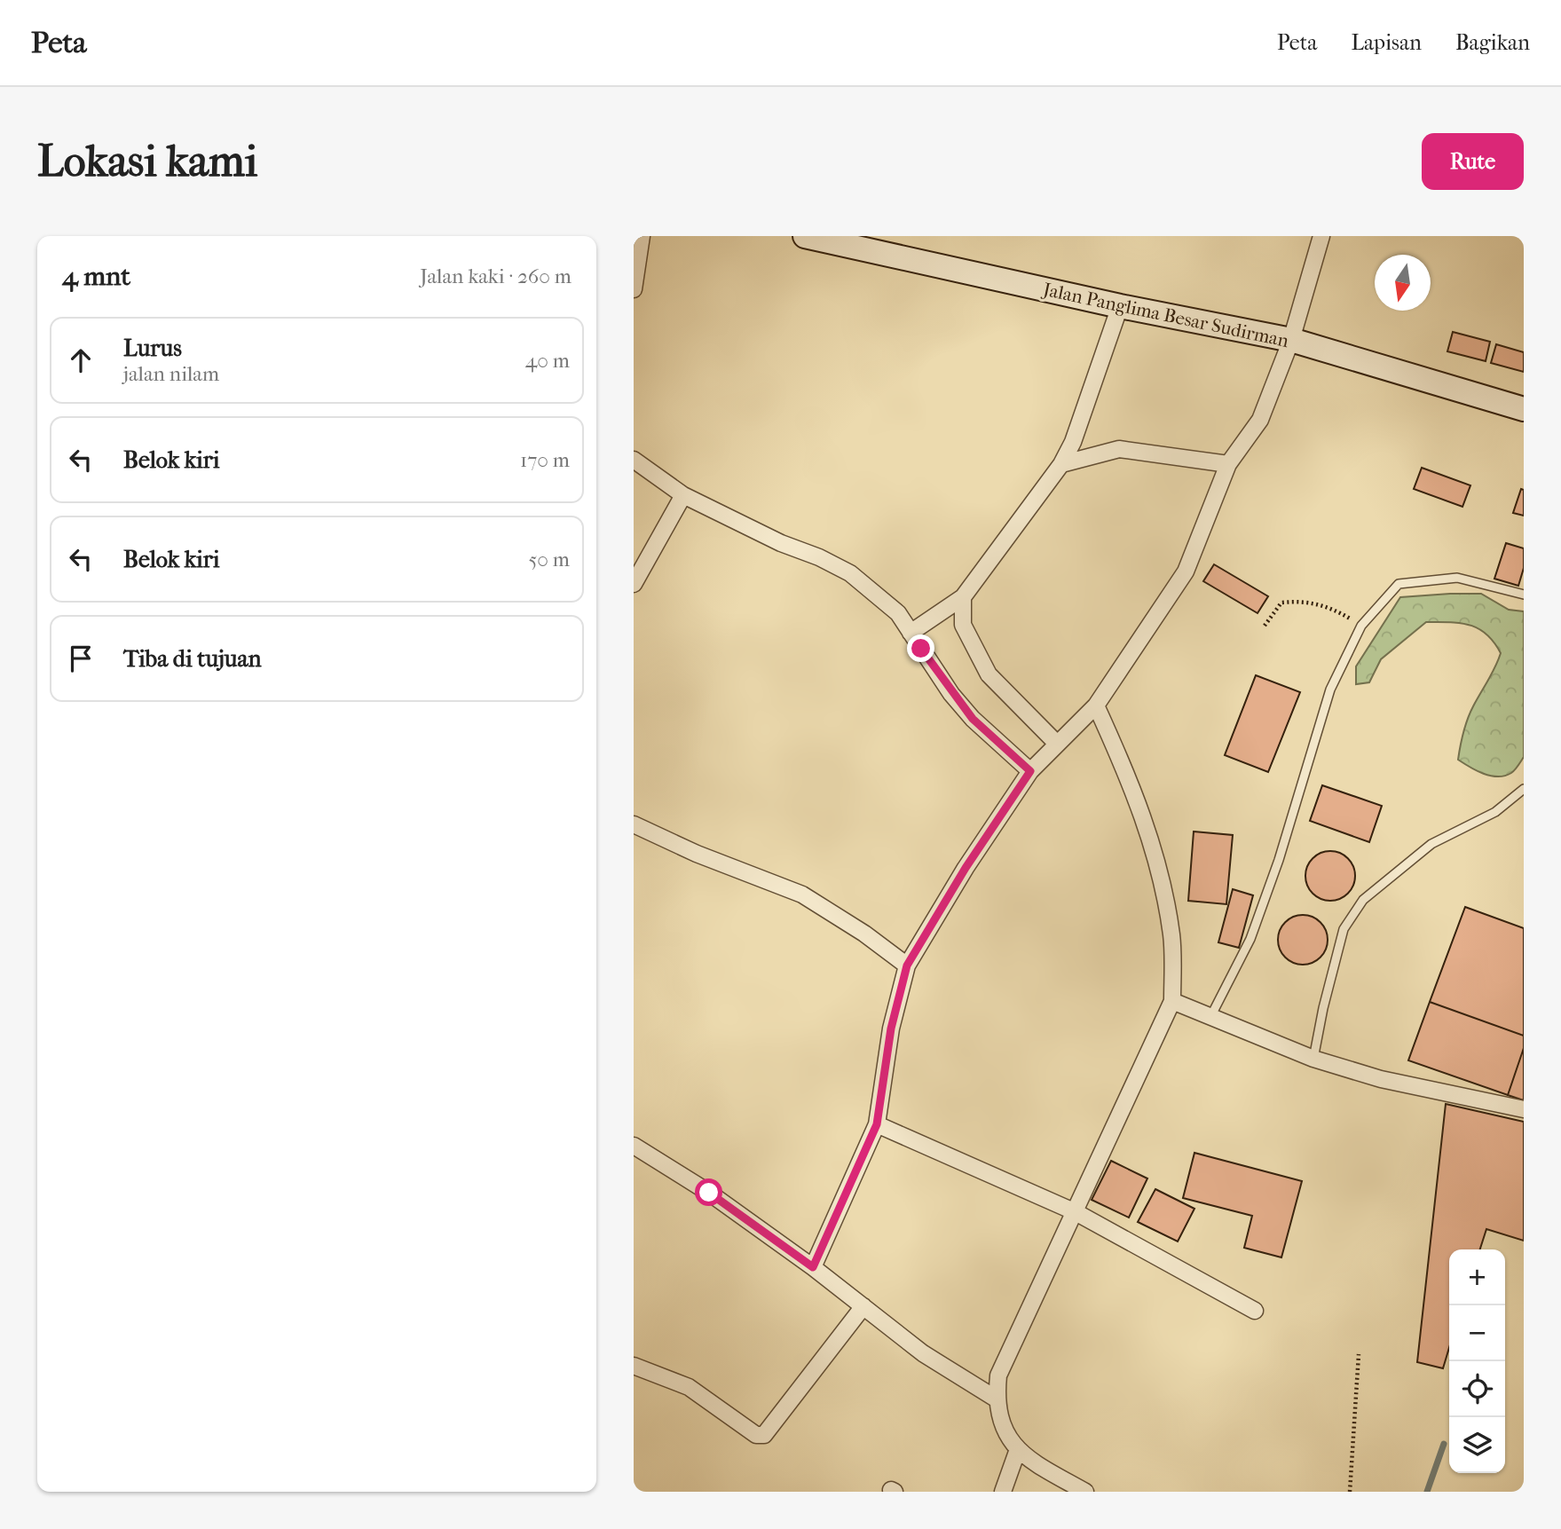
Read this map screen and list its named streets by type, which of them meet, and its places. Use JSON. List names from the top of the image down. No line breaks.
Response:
{"streets":{"main road":["Jalan Panglima Besar Sudirman"]},"north":"bottom","page":{"header":"Peta","nav":["Peta","Lapisan","Bagikan"],"buttons":"Rute","title":"Lokasi kami","heading":["4 mnt","Jalan kaki · 260 m"],"list":[["Lurus","jalan nilam","40 m"],["Belok kiri","170 m"],["Belok kiri","50 m"],"Tiba di tujuan"],"map_buttons":["+","−"]}}
